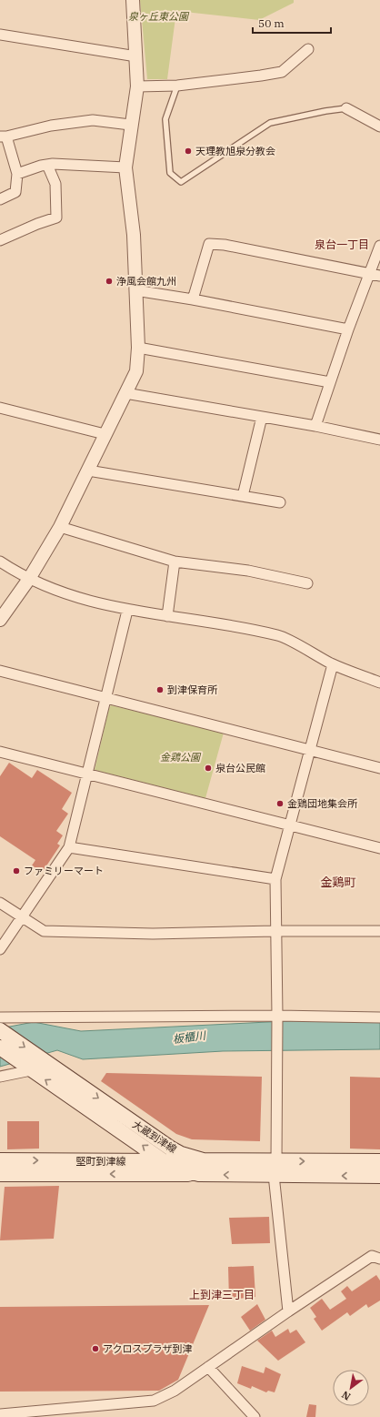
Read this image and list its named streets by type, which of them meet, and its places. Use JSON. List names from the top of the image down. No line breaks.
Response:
{"streets":{"main road":["大蔵到津線","堅町到津線"]},"crossings":[["大蔵到津線","堅町到津線"]],"districts":["泉台一丁目","金鶏町","上到津三丁目"],"water":["板櫃川"],"parks":["泉ヶ丘東公園","金鶏公園"],"places":["天理教旭泉分教会","浄風会館九州","到津保育所","泉台公民館","金鶏団地集会所","ファミリーマート","アクロスプラザ到津"],"scale_bar":"50 m","north":"bottom left"}
